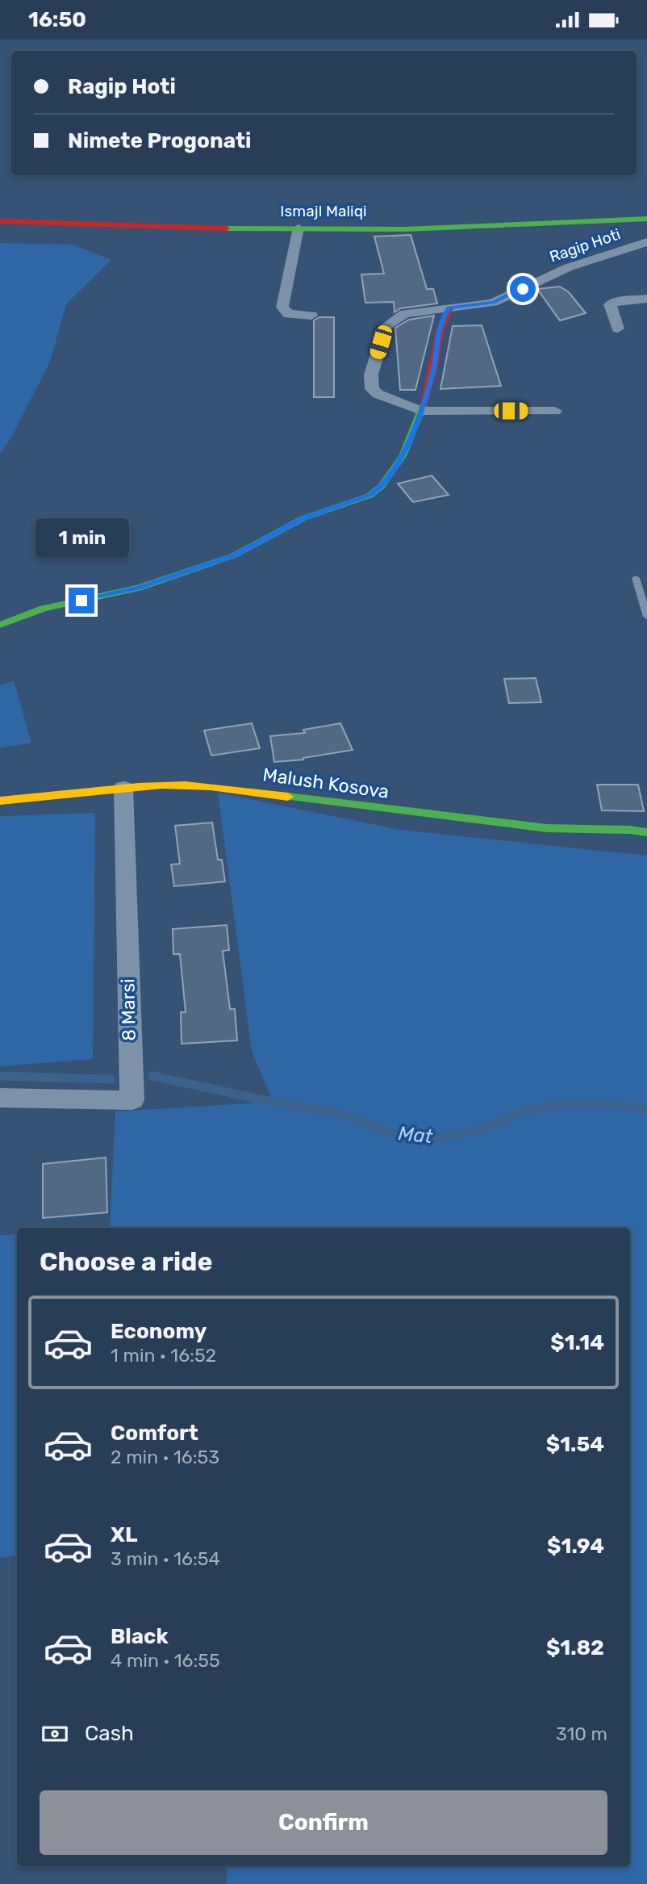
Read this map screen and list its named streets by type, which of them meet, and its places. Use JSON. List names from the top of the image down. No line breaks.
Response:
{"streets":{"street":["Ismajl Maliqi","Ragip Hoti","Malush Kosova","8 Marsi"]},"crossings":[["Malush Kosova","8 Marsi"]],"water":["Mat"],"page":{"status":"16:50","banner":["Ragip Hoti","Nimete Progonati"],"bubble":"1 min","heading":"Choose a ride","list":[{"name":"Economy","note":"1 min · 16:52","value":"$1.14"},{"name":"Comfort","note":"2 min · 16:53","value":"$1.54"},{"name":"XL","note":"3 min · 16:54","value":"$1.94"},{"name":"Black","note":"4 min · 16:55","value":"$1.82"}],"pay":["Cash","310 m"],"buttons":"Confirm"}}
